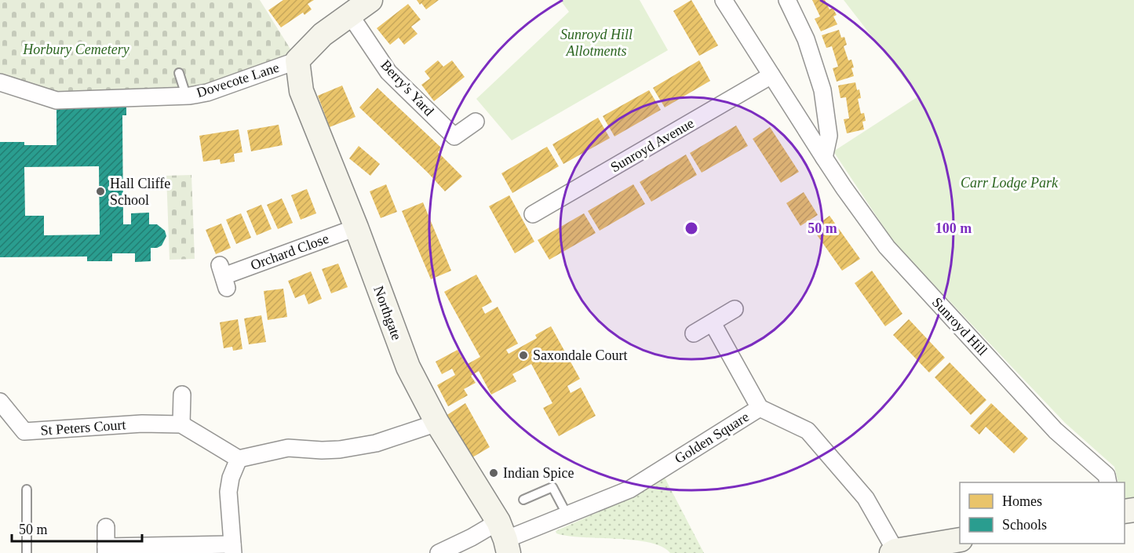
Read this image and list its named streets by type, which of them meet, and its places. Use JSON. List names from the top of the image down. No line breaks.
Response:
{"streets":{"street":["Dovecote Lane","Berry's Yard","Sunroyd Avenue","Orchard Close","Northgate","Sunroyd Hill","St Peters Court","Golden Square"]},"crossings":[["Dovecote Lane","Berry's Yard"],["Dovecote Lane","Northgate"],["Sunroyd Avenue","Sunroyd Hill"],["Orchard Close","Northgate"],["Northgate","Golden Square"]],"parks":["Sunroyd Hill Allotments","Horbury Cemetery","Carr Lodge Park"],"places":["Hall Cliffe School","Saxondale Court","Indian Spice"],"legend":["Homes","Schools"],"scale_bar":"50 m","rings":["50 m","100 m"]}
